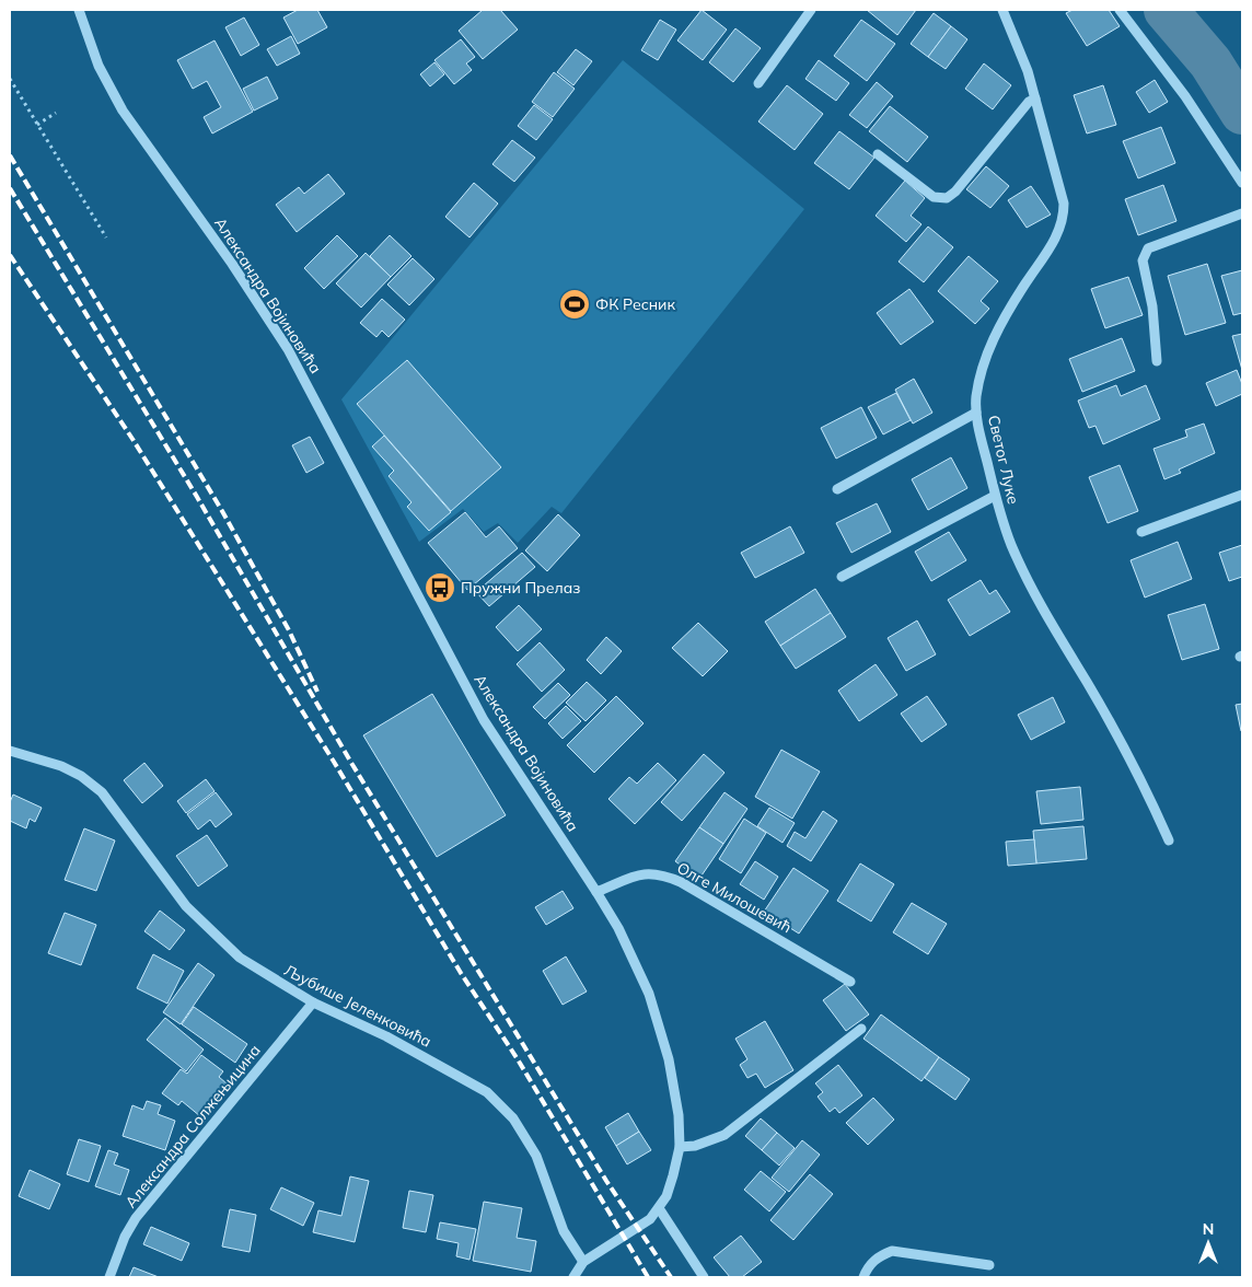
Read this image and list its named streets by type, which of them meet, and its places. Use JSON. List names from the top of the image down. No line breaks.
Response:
{"streets":{"street":["Александра Војиновића","Светог Луке","Олге Милошевић","Љубише Јеленковића","Александра Солжењицина"]},"crossings":[["Александра Војиновића","Олге Милошевић"],["Љубише Јеленковића","Александра Солжењицина"]],"places":{"sports":["ФК Ресник"],"bus stop":["Пружни Прелаз"]},"north":"top"}
